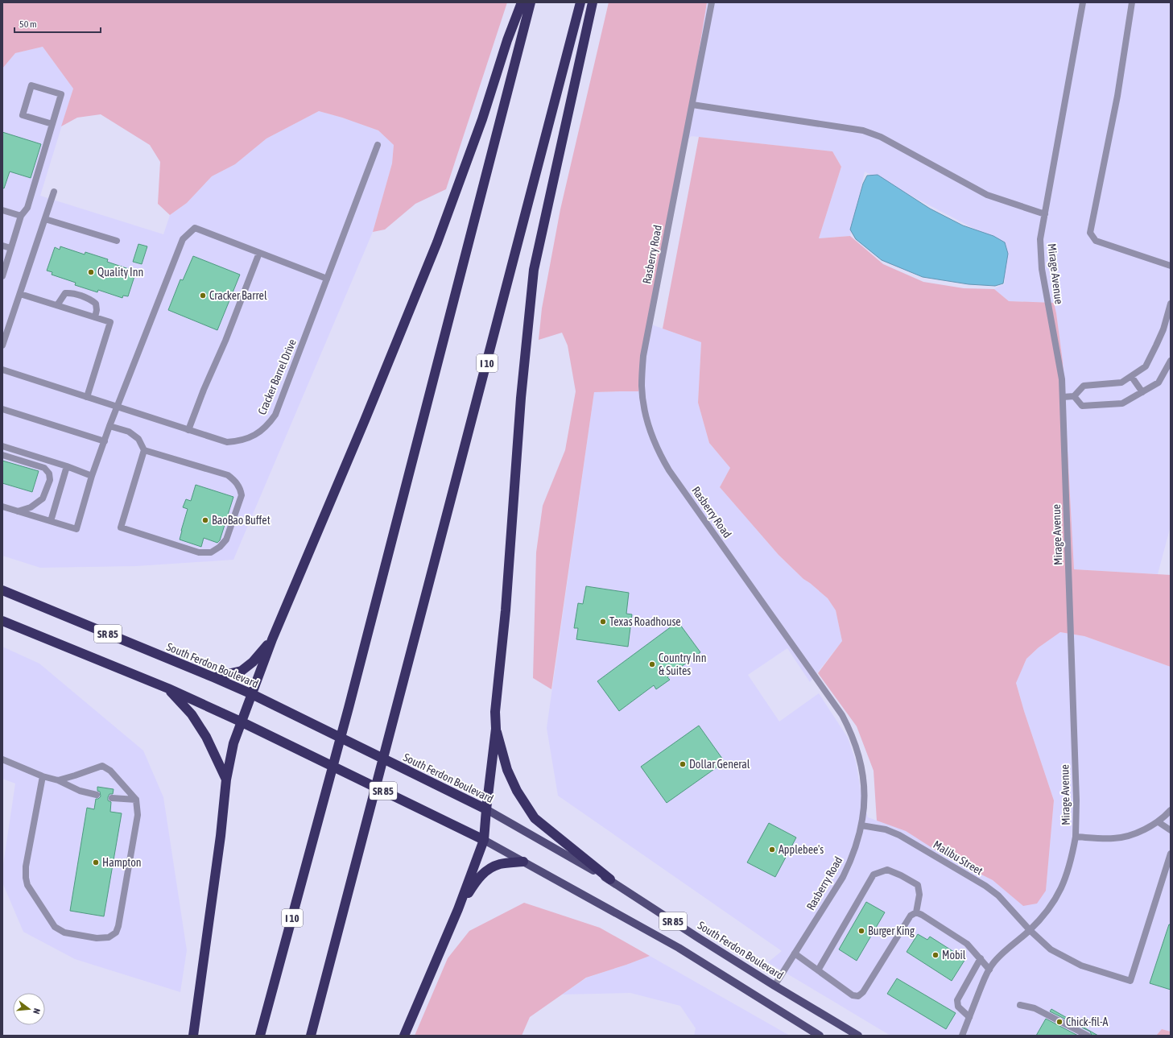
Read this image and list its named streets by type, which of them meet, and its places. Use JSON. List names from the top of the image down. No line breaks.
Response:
{"streets":{"highway":["I 10","SR 85","South Ferdon Boulevard"],"street":["Rasberry Road","Mirage Avenue","Cracker Barrel Drive","Malibu Street"]},"crossings":[["Rasberry Road","South Ferdon Boulevard"],["Rasberry Road","Malibu Street"],["Mirage Avenue","Malibu Street"]],"places":["Quality Inn","Cracker Barrel","BaoBao Buffet","Texas Roadhouse","Country Inn & Suites","Dollar General","Applebee's","Hampton","Burger King","Mobil","Chick-fil-A"],"scale_bar":"50 m","north":"right"}
